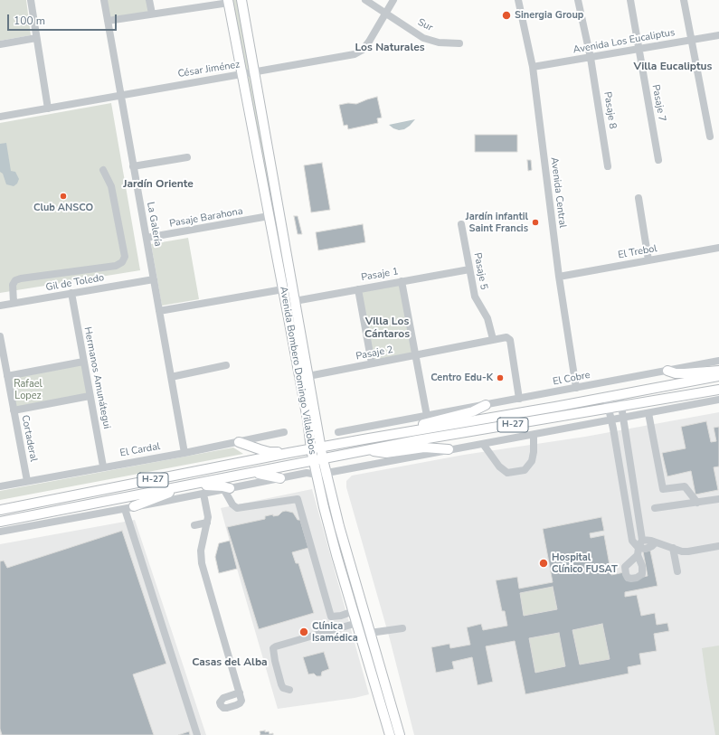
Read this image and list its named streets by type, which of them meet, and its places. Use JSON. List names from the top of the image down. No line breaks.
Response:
{"streets":{"main road":["Avenida Bombero Domingo Villalobos","H-27"],"street":["Sur","Avenida Los Eucaliptus","César Jiménez","Pasaje 7","Pasaje 8","Avenida Central","Pasaje Barahona","La Galería","El Trebol","Pasaje 5","Pasaje 1","Gil de Toledo","Pasaje 2","Hermanos Amunátegui","El Cobre","Cortaderal","El Cardal"]},"crossings":[["Sur","César Jiménez"],["Avenida Los Eucaliptus","Pasaje 7"],["Avenida Los Eucaliptus","Pasaje 8"],["Avenida Los Eucaliptus","Avenida Central"],["César Jiménez","La Galería"],["César Jiménez","Avenida Bombero Domingo Villalobos"],["Avenida Central","El Trebol"],["Avenida Central","El Cobre"],["Pasaje Barahona","La Galería"],["Pasaje Barahona","Avenida Bombero Domingo Villalobos"],["La Galería","Gil de Toledo"],["La Galería","El Cardal"],["Pasaje 5","Pasaje 1"],["Pasaje 5","Pasaje 2"],["Pasaje 1","Avenida Bombero Domingo Villalobos"],["Gil de Toledo","Hermanos Amunátegui"],["Pasaje 2","Avenida Bombero Domingo Villalobos"],["Pasaje 2","El Cobre"],["Avenida Bombero Domingo Villalobos","H-27"],["Hermanos Amunátegui","El Cardal"],["Cortaderal","El Cardal"]],"districts":["Los Naturales","Villa Eucaliptus","Jardín Oriente","Villa Los Cántaros","Casas del Alba"],"parks":["Rafael Lopez"],"places":["Sinergia Group","Club ANSCO","Jardín infantil Saint Francis","Centro Edu-K","Hospital Clínico FUSAT","Clínica Isamédica"],"scale_bar":"100 m"}
